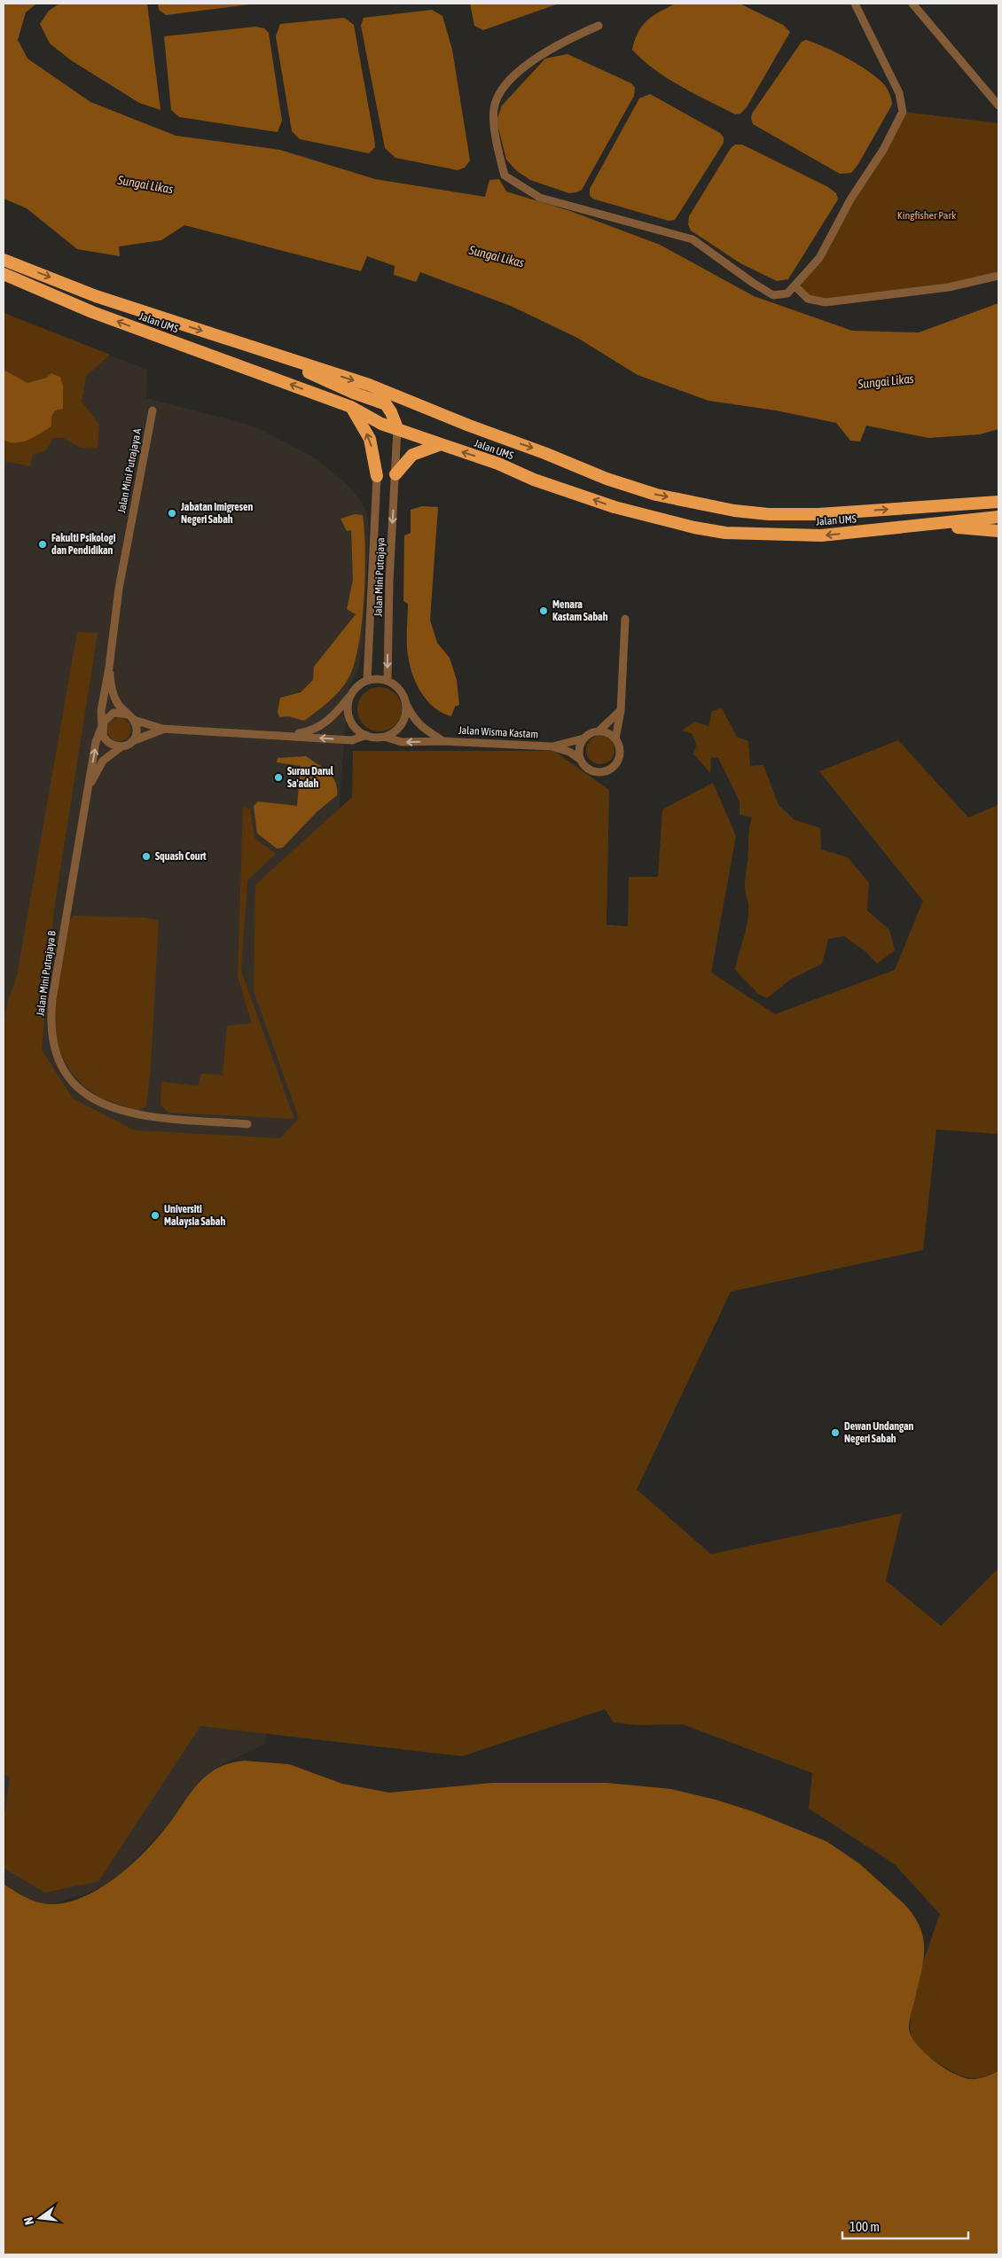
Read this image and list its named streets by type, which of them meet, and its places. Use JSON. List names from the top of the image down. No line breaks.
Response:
{"streets":{"highway":["Jalan UMS"],"street":["Jalan Mini Putrajaya A","Jalan Mini Putrajaya","Jalan Wisma Kastam","Jalan Mini Putrajaya B"]},"crossings":[["Jalan UMS","Jalan Mini Putrajaya"],["Jalan Mini Putrajaya","Jalan Wisma Kastam"]],"one_way":["Jalan Wisma Kastam"],"water":["Sungai Likas"],"parks":["Kingfisher Park"],"places":["Jabatan Imigresen Negeri Sabah","Fakulti Psikologi dan Pendidikan","Menara Kastam Sabah","Surau Darul Sa'adah","Squash Court","Universiti Malaysia Sabah","Dewan Undangan Negeri Sabah"],"scale_bar":"100 m","north":"left"}
